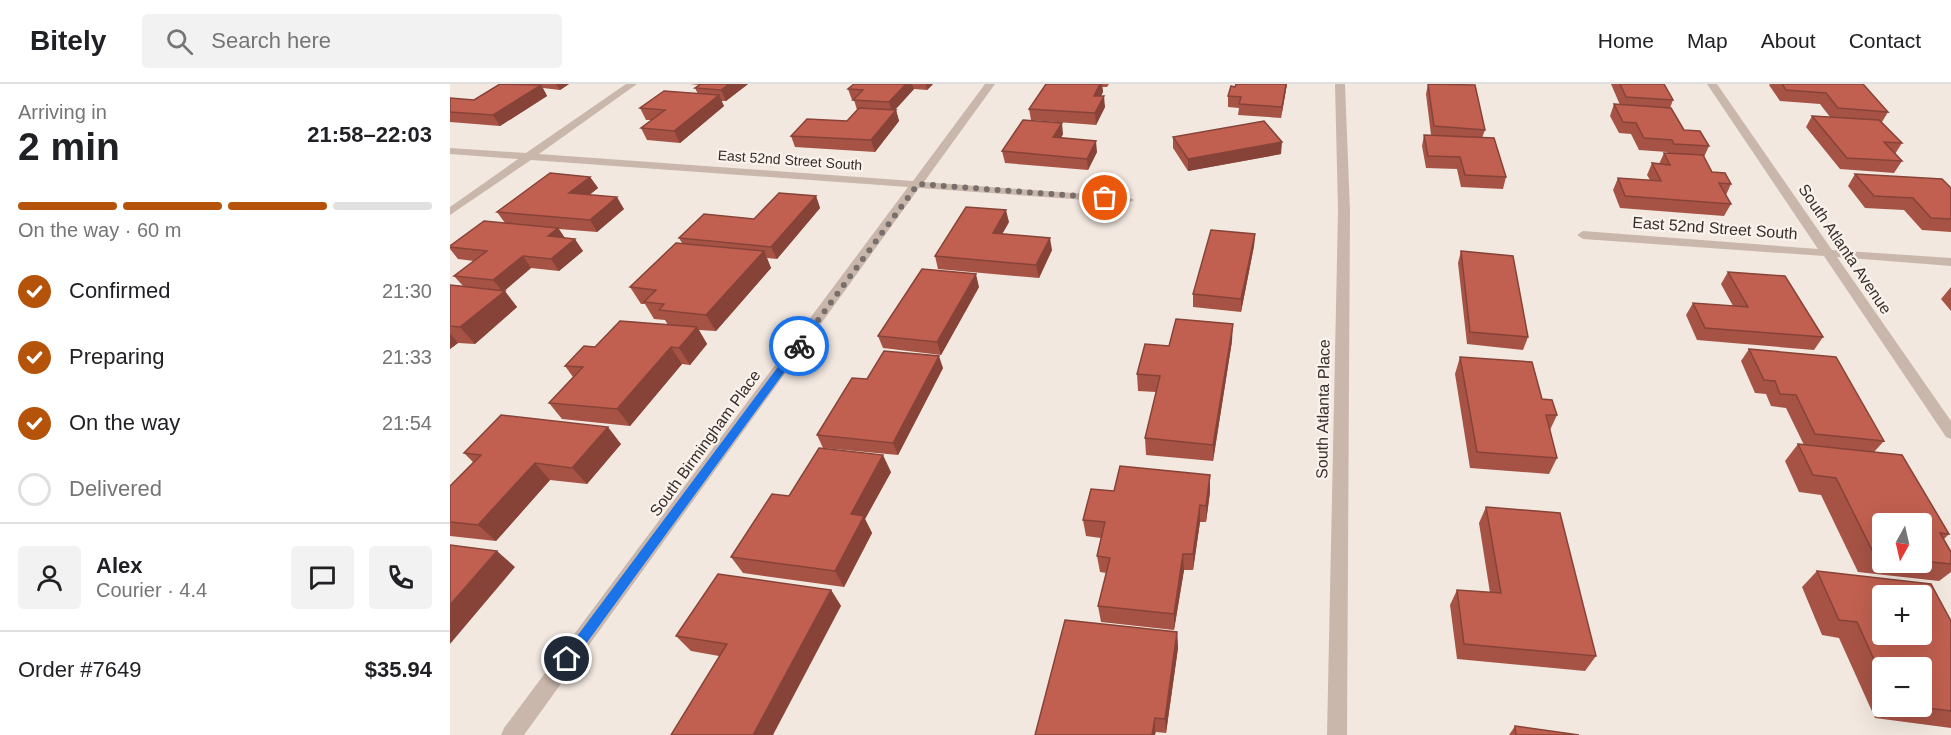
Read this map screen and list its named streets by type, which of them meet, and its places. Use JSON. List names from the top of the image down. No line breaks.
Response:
{"streets":{"street":["East 52nd Street South","South Atlanta Avenue","South Atlanta Place","South Birmingham Place"]},"crossings":[["East 52nd Street South","South Atlanta Avenue"],["East 52nd Street South","South Birmingham Place"]],"north":"bottom","page":{"header":"Bitely","search":"Search here","nav":["Home","Map","About","Contact"],"heading":["2 min","Arriving in","21:58–22:03"],"panel":["Alex","Courier · 4.4","Order #7649","$35.94"],"bar":"On the way · 60 m","list":[["Confirmed","21:30"],["Preparing","21:33"],["On the way","21:54"],"Delivered"],"map_buttons":["+","−"]}}
